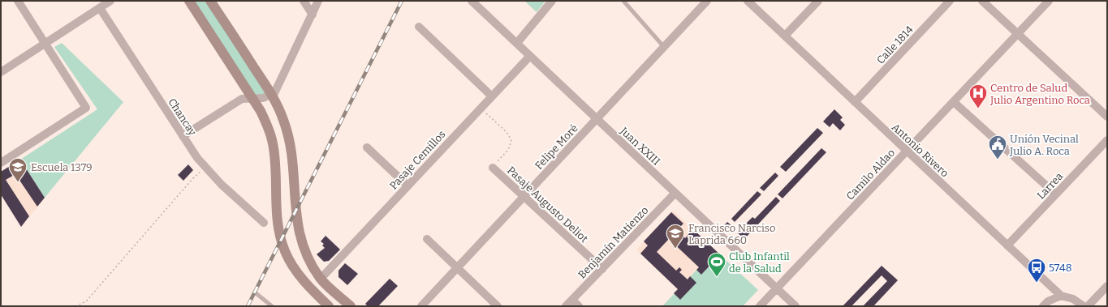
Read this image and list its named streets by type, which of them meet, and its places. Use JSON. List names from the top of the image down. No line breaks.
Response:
{"streets":{"street":["Calle 1814","Chancay","Juan XXIII","Felipe Moré","Antonio Rivero","Pasaje Cemillos","Camilo Aldao","Larrea","Pasaje Augusto Deliot","Benjamín Matienzo"]},"crossings":[["Calle 1814","Antonio Rivero"],["Juan XXIII","Felipe Moré"],["Juan XXIII","Pasaje Cemillos"],["Juan XXIII","Camilo Aldao"],["Juan XXIII","Benjamín Matienzo"],["Felipe Moré","Pasaje Augusto Deliot"],["Antonio Rivero","Camilo Aldao"],["Antonio Rivero","Larrea"],["Pasaje Augusto Deliot","Benjamín Matienzo"]],"places":{"hospital":["Centro de Salud Julio Argentino Roca"],"public building":["Unión Vecinal Julio A. Roca"],"school or university":["Escuela 1379","Francisco Narciso Laprida 660"],"sports":["Club Infantil de la Salud"],"bus stop":["5748"]}}
